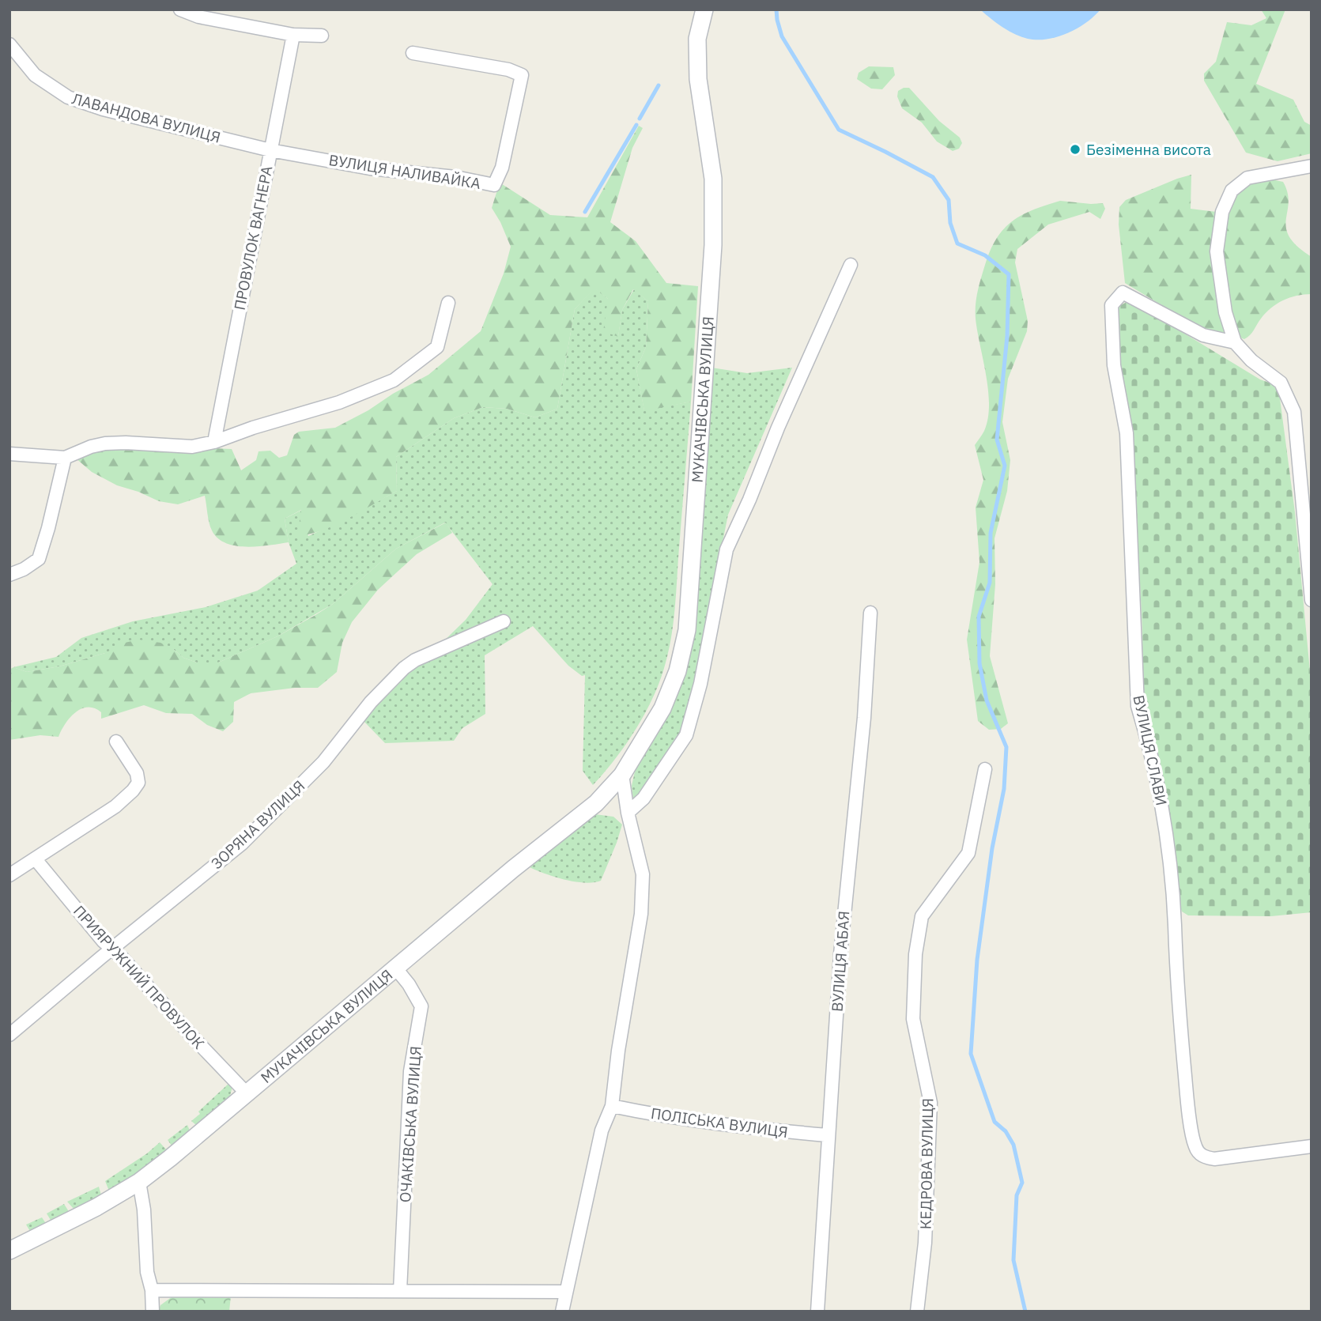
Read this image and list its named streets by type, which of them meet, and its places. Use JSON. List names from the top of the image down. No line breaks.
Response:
{"streets":{"street":["ЛАВАНДОВА ВУЛИЦЯ","ВУЛИЦЯ НАЛИВАЙКА","ПРОВУЛОК ВАГНЕРА","МУКАЧІВСЬКА ВУЛИЦЯ","ВУЛИЦЯ СЛАВИ","ЗОРЯНА ВУЛИЦЯ","ВУЛИЦЯ АБАЯ","ПРИЯРУЖНИЙ ПРОВУЛОК","ПОЛІСЬКА ВУЛИЦЯ","ОЧАКІВСЬКА ВУЛИЦЯ","КЕДРОВА ВУЛИЦЯ"]},"crossings":[["ЛАВАНДОВА ВУЛИЦЯ","ВУЛИЦЯ НАЛИВАЙКА"],["ЛАВАНДОВА ВУЛИЦЯ","ПРОВУЛОК ВАГНЕРА"],["ВУЛИЦЯ НАЛИВАЙКА","ПРОВУЛОК ВАГНЕРА"],["МУКАЧІВСЬКА ВУЛИЦЯ","ПРИЯРУЖНИЙ ПРОВУЛОК"],["МУКАЧІВСЬКА ВУЛИЦЯ","ОЧАКІВСЬКА ВУЛИЦЯ"],["ЗОРЯНА ВУЛИЦЯ","ПРИЯРУЖНИЙ ПРОВУЛОК"],["ВУЛИЦЯ АБАЯ","ПОЛІСЬКА ВУЛИЦЯ"]],"places":["Безіменна висота"]}
